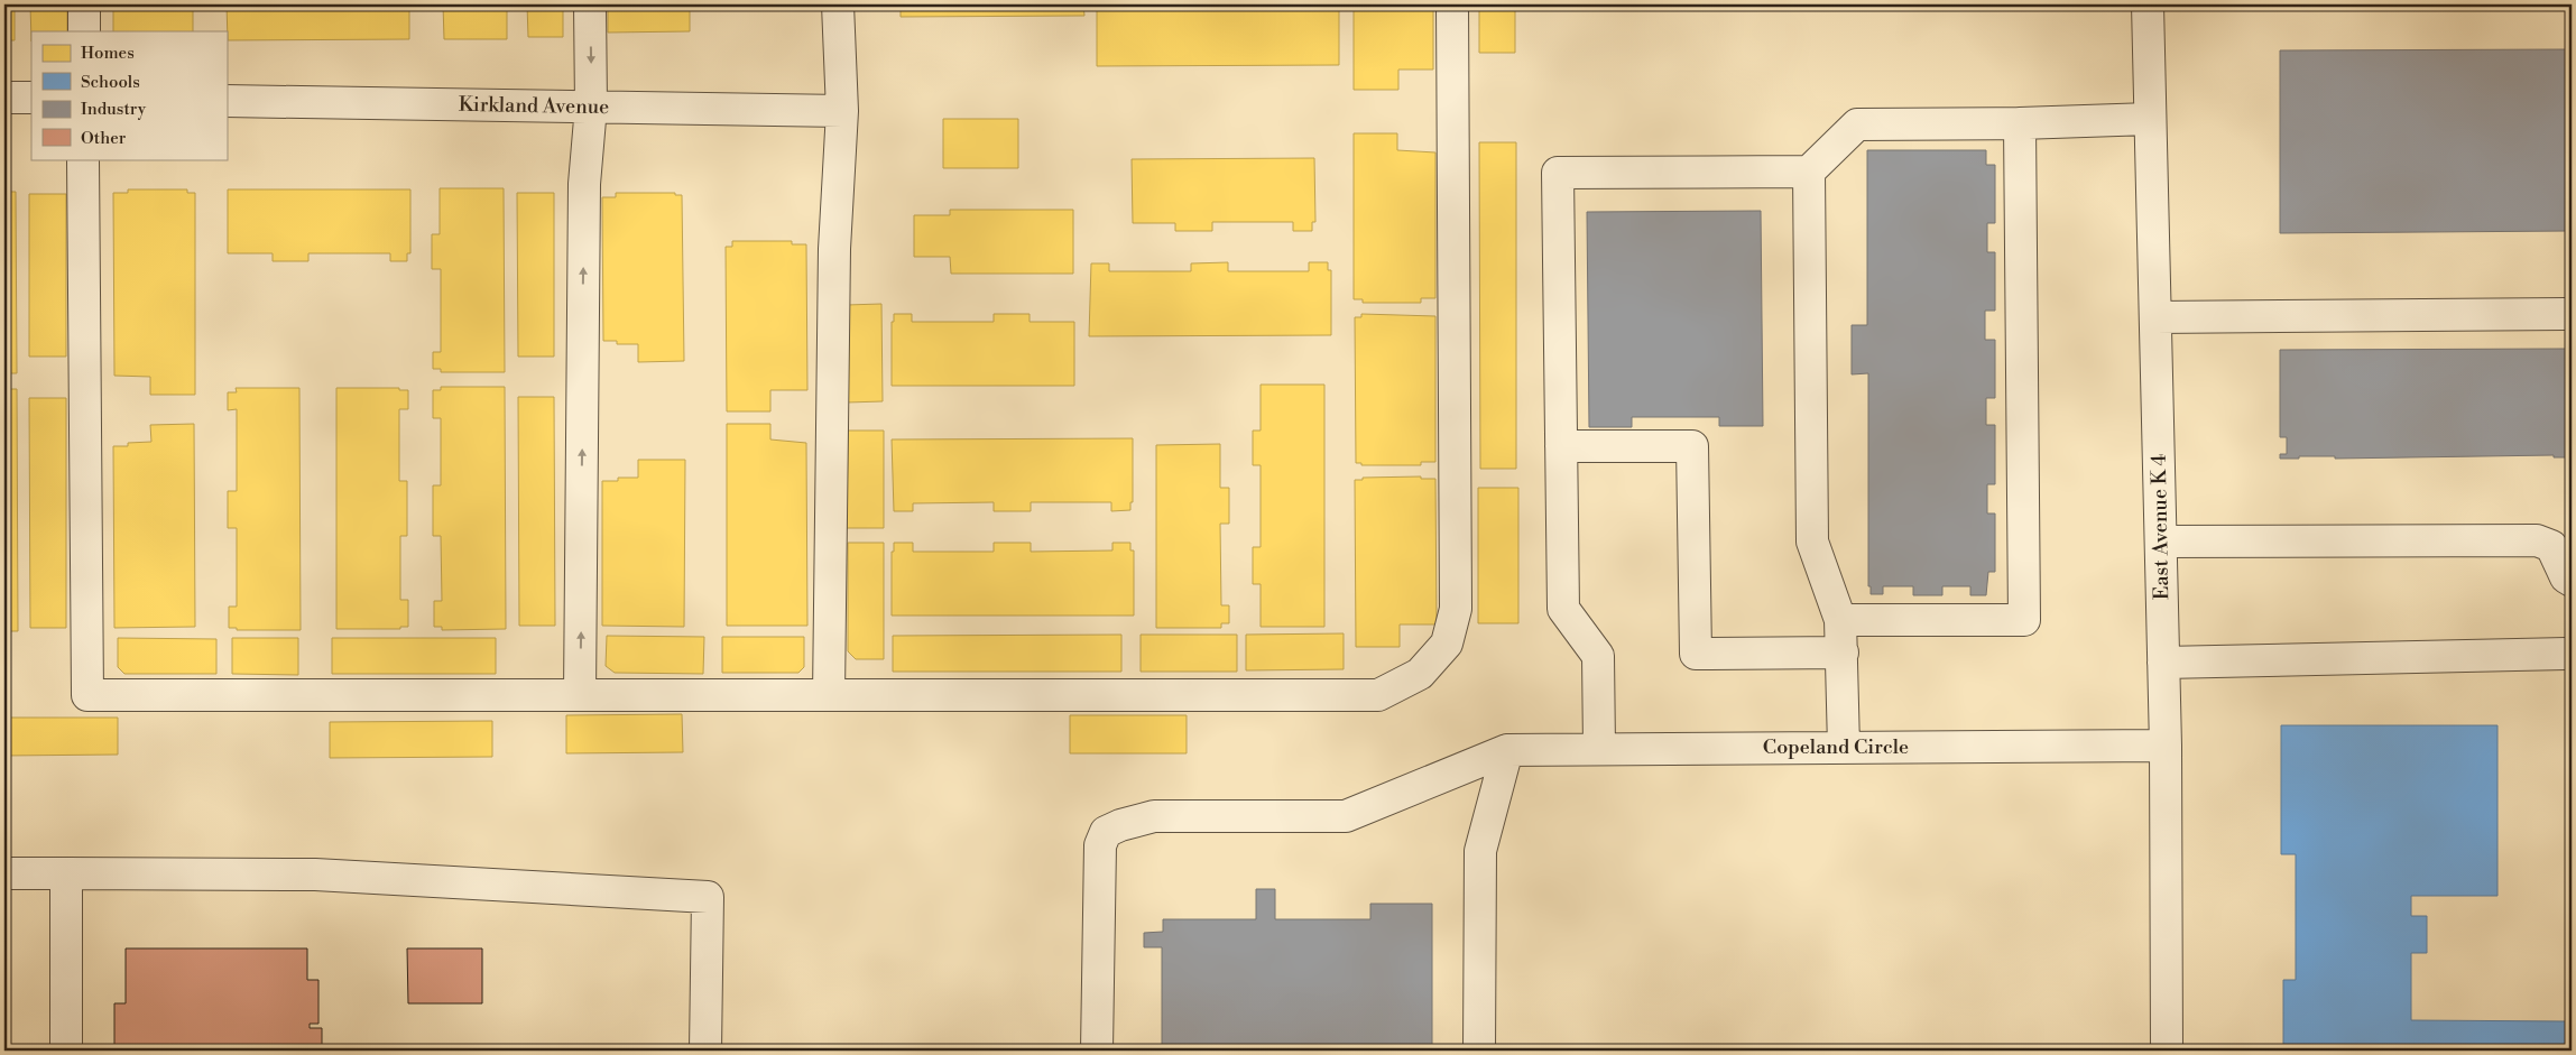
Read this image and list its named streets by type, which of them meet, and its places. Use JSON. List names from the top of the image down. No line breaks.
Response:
{"streets":{"street":["Kirkland Avenue","East Avenue K 4","Copeland Circle"]},"crossings":[["East Avenue K 4","Copeland Circle"]],"legend":["Homes","Schools","Industry","Other"]}
